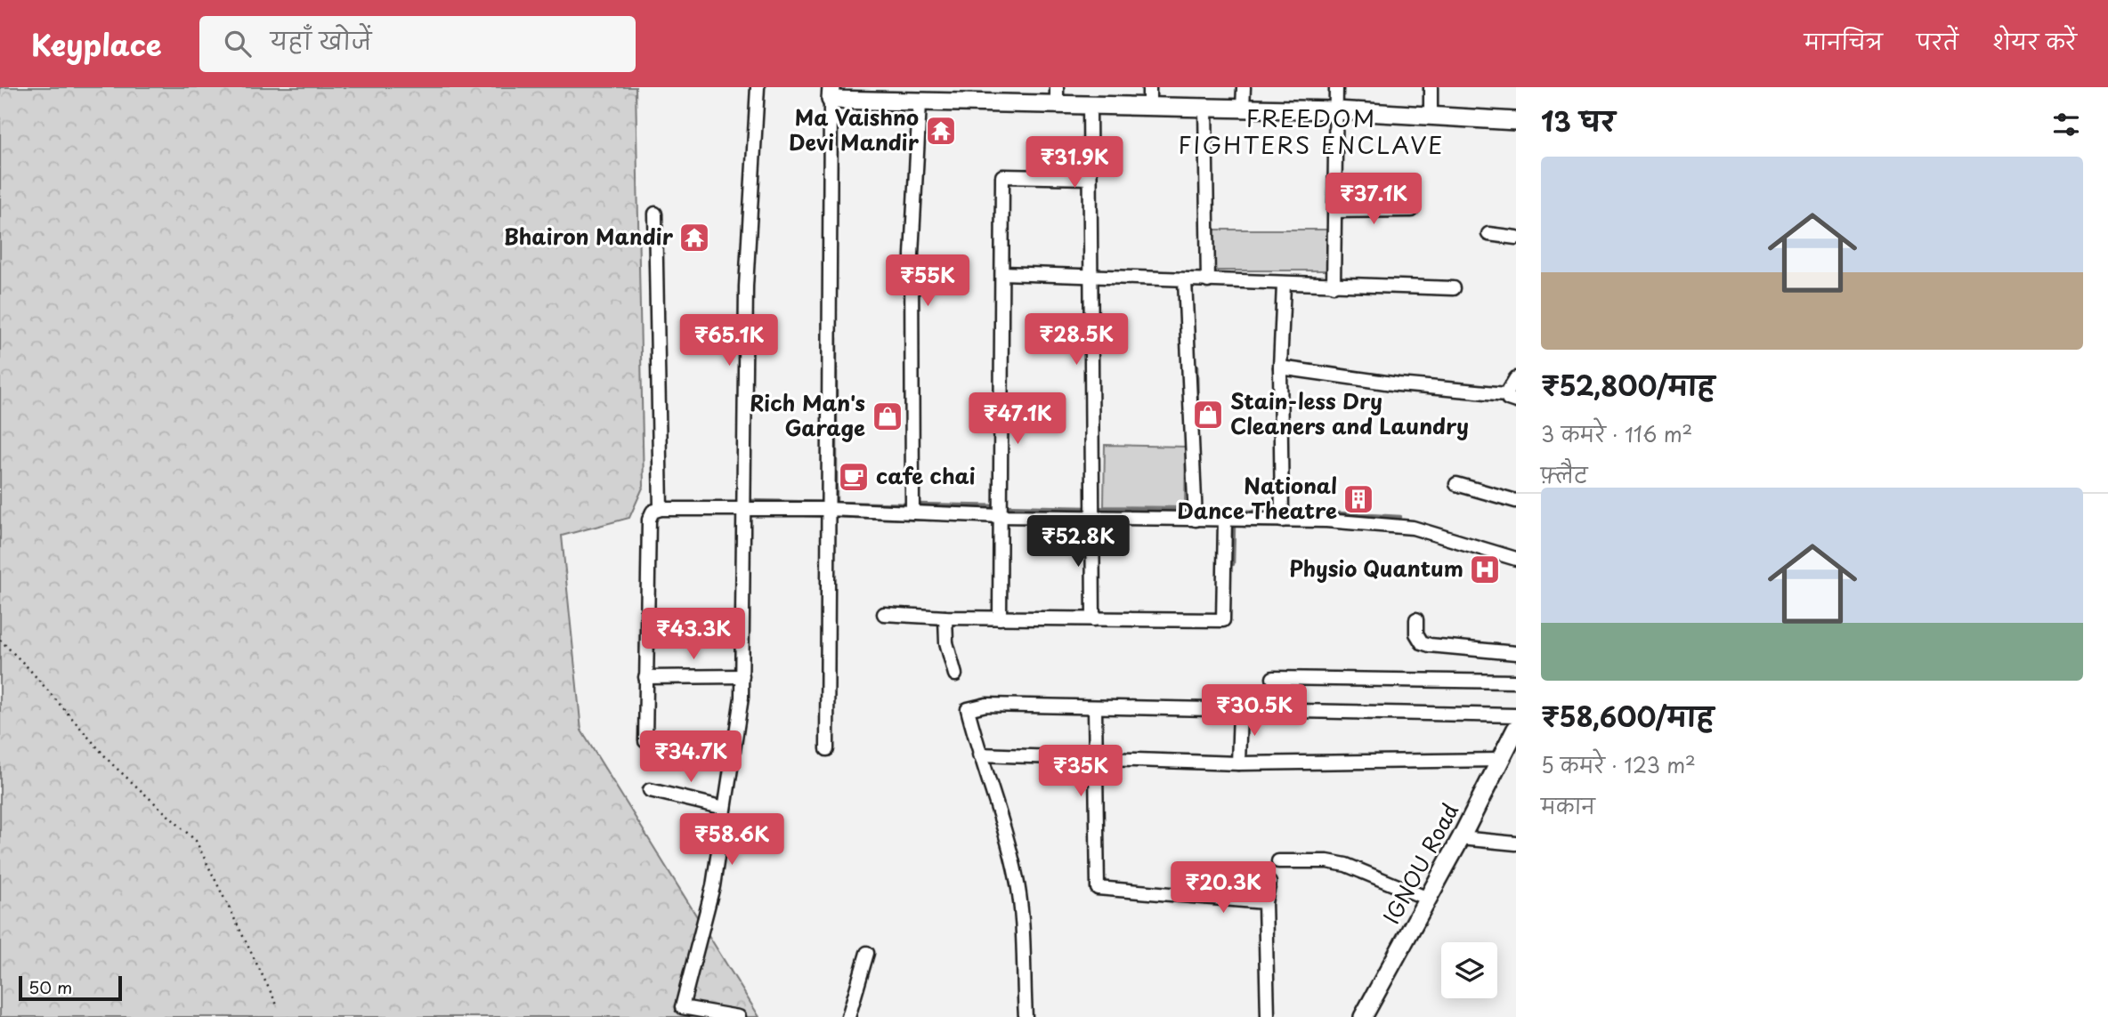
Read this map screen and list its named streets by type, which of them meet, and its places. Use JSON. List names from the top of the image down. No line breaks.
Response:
{"streets":{"street":["IGNOU Road"]},"districts":["FREEDOM FIGHTERS ENCLAVE"],"places":{"temple":["Ma Vaishno Devi Mandir","Bhairon Mandir"],"shop":["Stain-less Dry Cleaners and Laundry","Rich Man's Garage"],"cafe":["cafe chai"],"building":["National Dance Theatre"],"hospital":["Physio Quantum"]},"scale_bar":"50 m","page":{"header":"Keyplace","search":"यहाँ खोजें","nav":["मानचित्र","परतें","शेयर करें"],"heading":"13 घर","price":["₹31.9K","₹37.1K","₹55K","₹28.5K","₹65.1K","₹47.1K","₹52.8K","₹43.3K","₹30.5K","₹34.7K","₹35K","₹58.6K","₹20.3K"],"list":[{"name":"₹52,800/माह","note":"3 कमरे · 116 m² · फ़्लैट"},{"name":"₹58,600/माह","note":"5 कमरे · 123 m² · मकान"}],"scale":"50 m"}}
